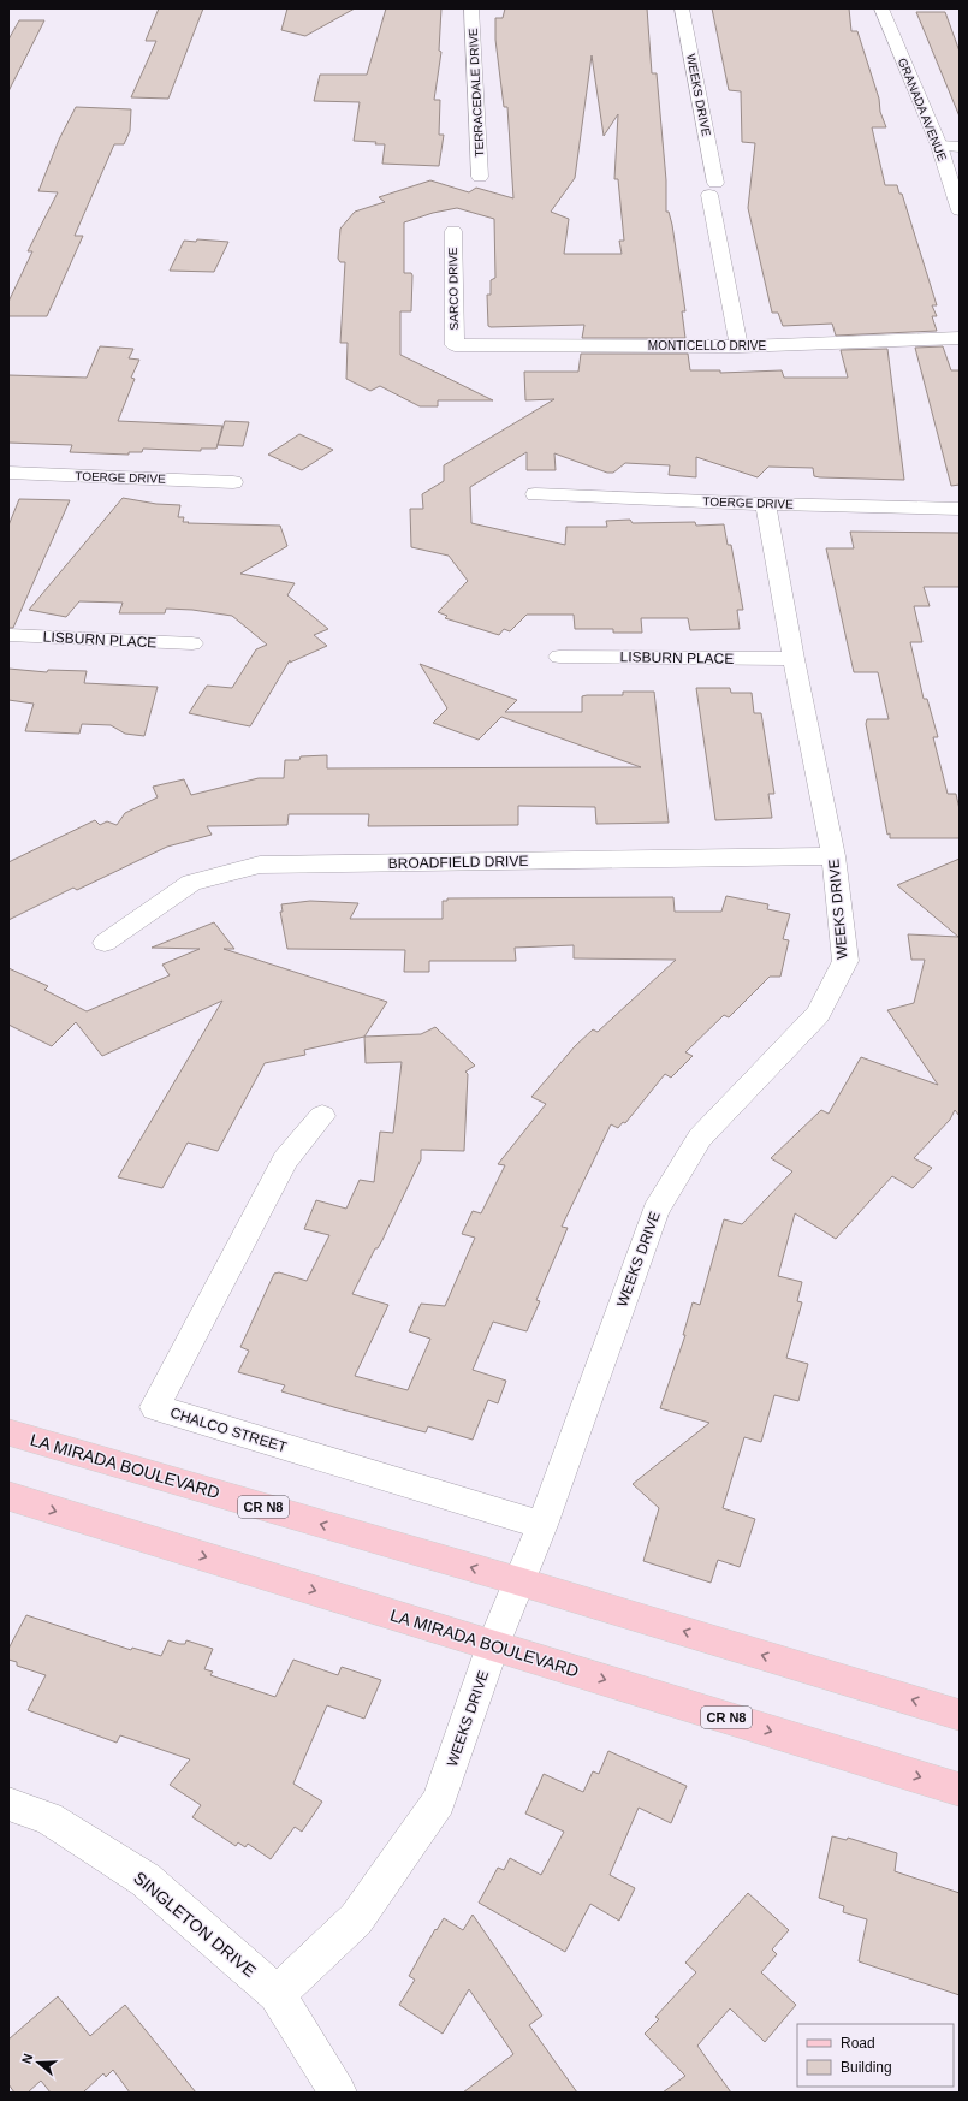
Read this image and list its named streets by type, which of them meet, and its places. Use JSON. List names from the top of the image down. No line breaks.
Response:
{"streets":{"main road":["LA MIRADA BOULEVARD","CR N8"],"street":["TERRACEDALE DRIVE","WEEKS DRIVE","GRANADA AVENUE","SARCO DRIVE","MONTICELLO DRIVE","TOERGE DRIVE","LISBURN PLACE","BROADFIELD DRIVE","CHALCO STREET","SINGLETON DRIVE"]},"crossings":[["WEEKS DRIVE","MONTICELLO DRIVE"],["WEEKS DRIVE","TOERGE DRIVE"],["WEEKS DRIVE","LISBURN PLACE"],["WEEKS DRIVE","BROADFIELD DRIVE"],["WEEKS DRIVE","CHALCO STREET"],["WEEKS DRIVE","LA MIRADA BOULEVARD"],["WEEKS DRIVE","SINGLETON DRIVE"],["SARCO DRIVE","MONTICELLO DRIVE"]],"legend":["Road","Building"],"north":"left"}
